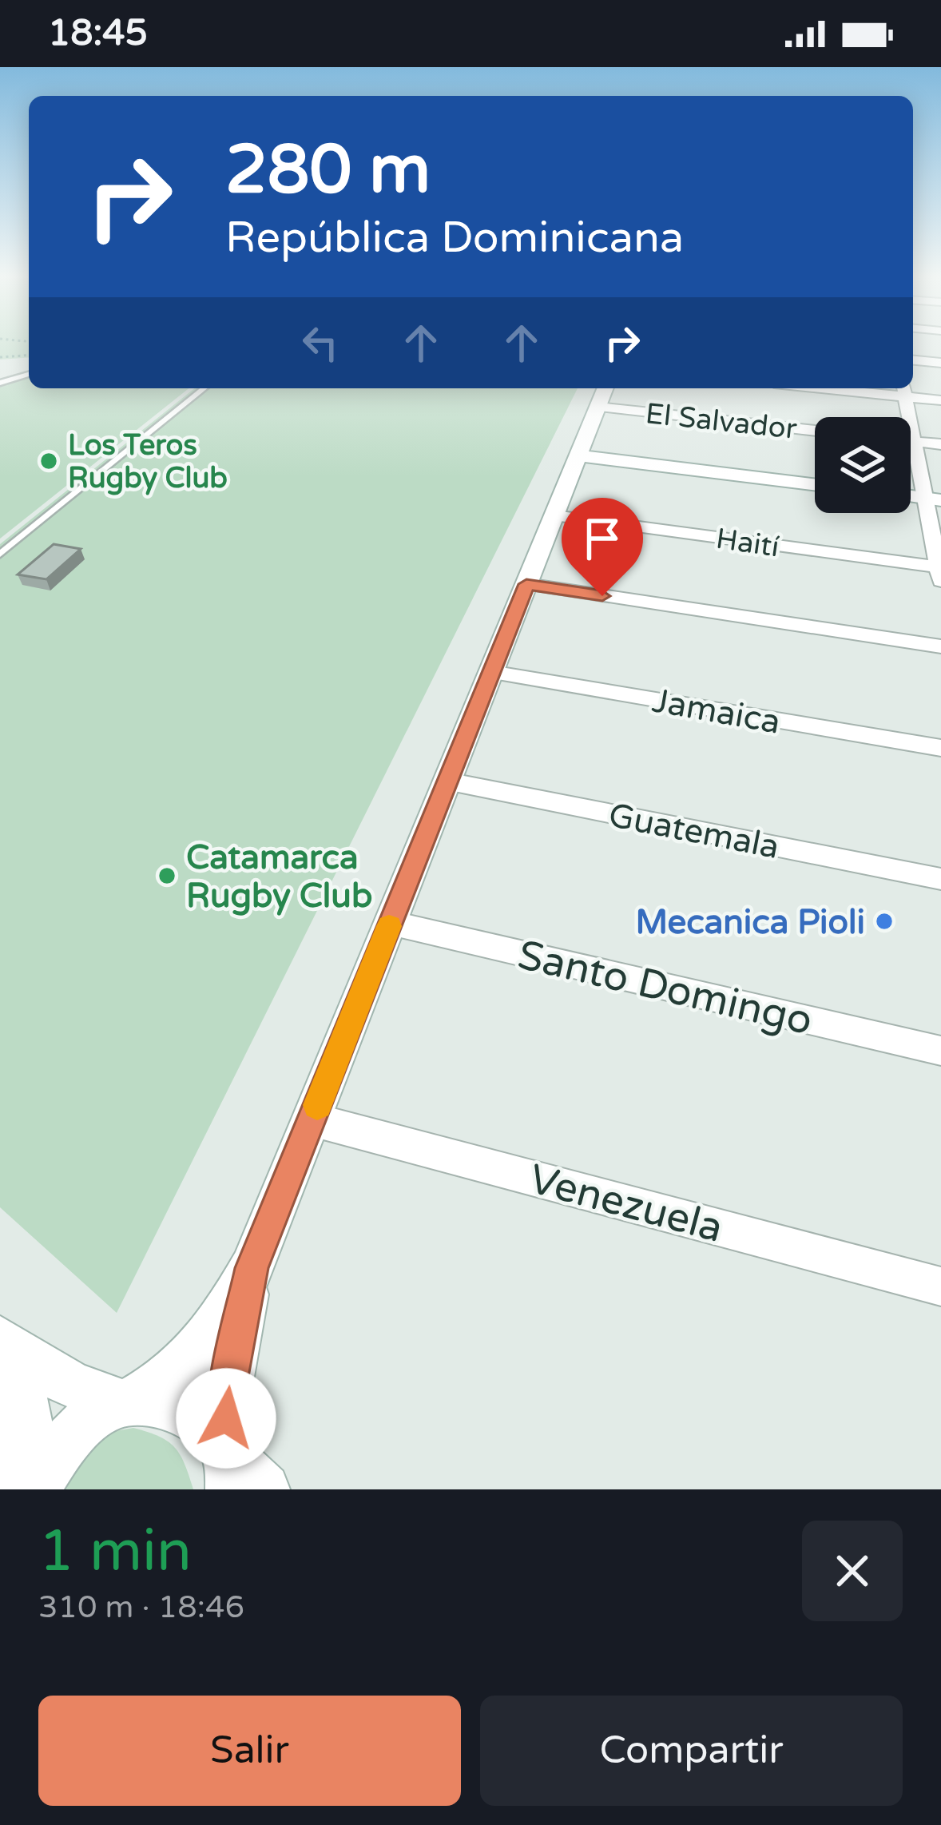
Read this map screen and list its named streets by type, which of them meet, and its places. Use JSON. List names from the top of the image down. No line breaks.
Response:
{"streets":{"street":["El Salvador","Haití","Jamaica","Guatemala","Santo Domingo","Venezuela"]},"places":["Los Teros Rugby Club","Catamarca Rugby Club","Mecanica Pioli"],"page":{"status":"18:45","turn":["280 m","República Dominicana"],"heading":["1 min","310 m · 18:46"],"buttons":["Salir","Compartir"]}}
